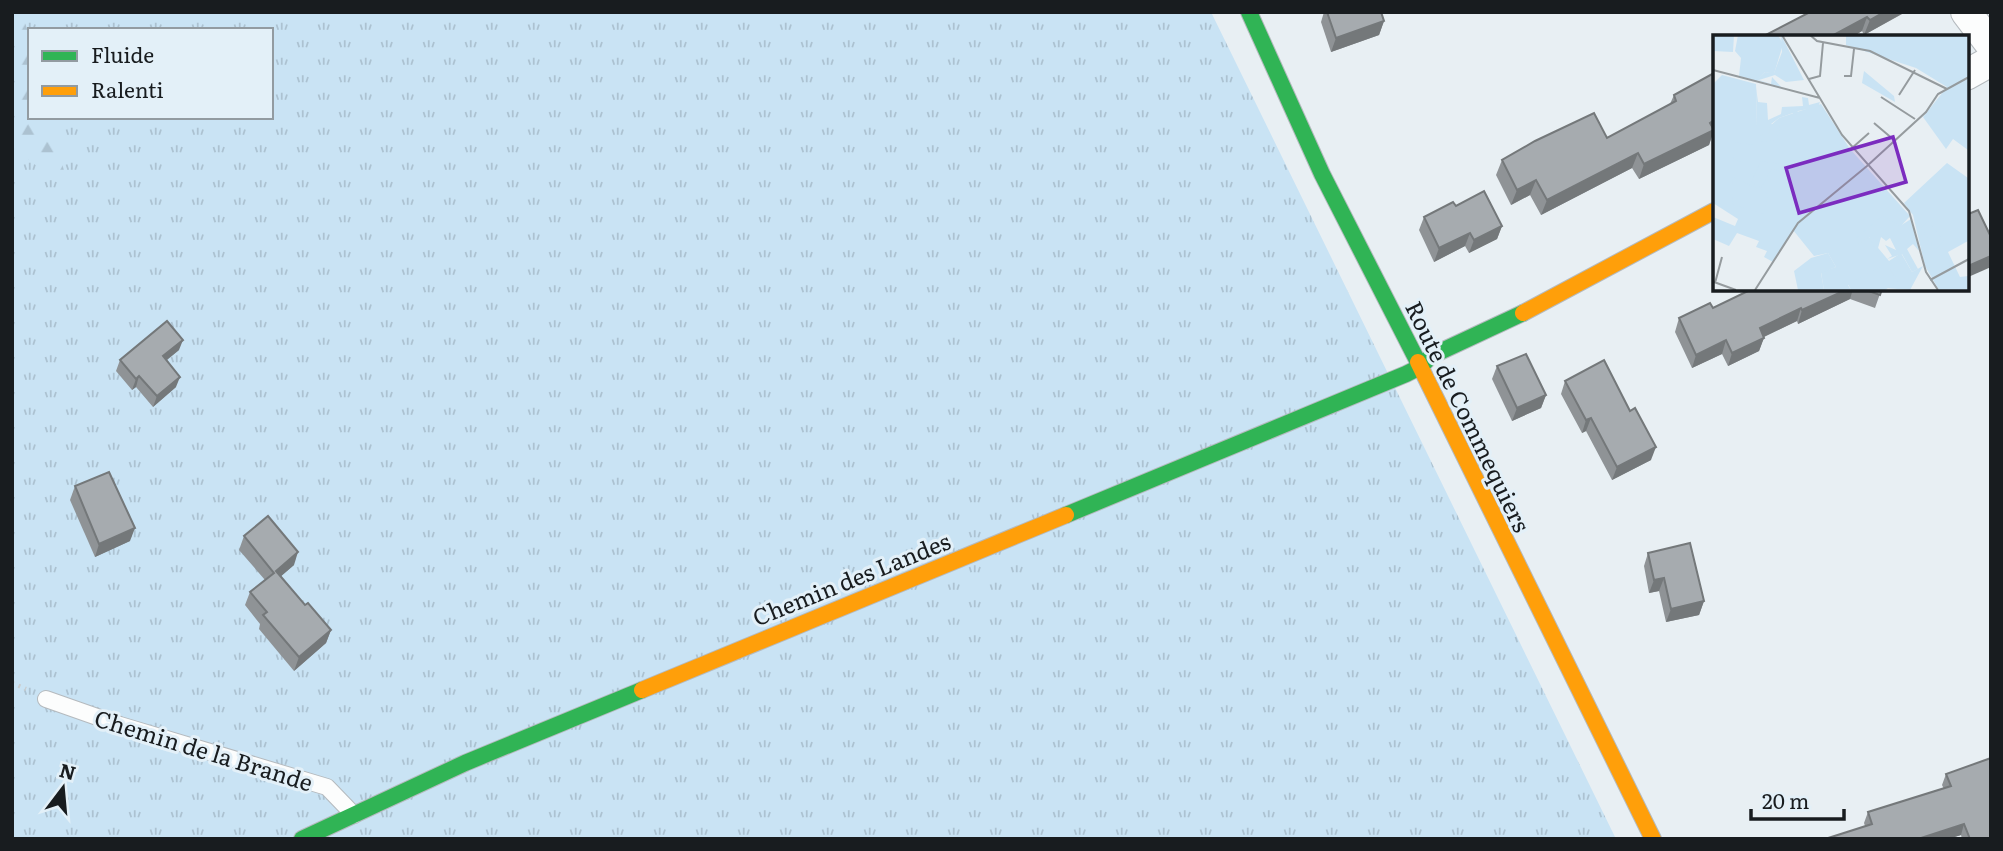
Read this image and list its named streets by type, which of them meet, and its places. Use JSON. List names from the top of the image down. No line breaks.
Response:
{"streets":{"street":["Route de Commequiers","Chemin des Landes"],"lane":["Chemin de la Brande"]},"crossings":[["Route de Commequiers","Chemin des Landes"],["Chemin des Landes","Chemin de la Brande"]],"legend":["Fluide","Ralenti"],"scale_bar":"20 m","north":"top"}
